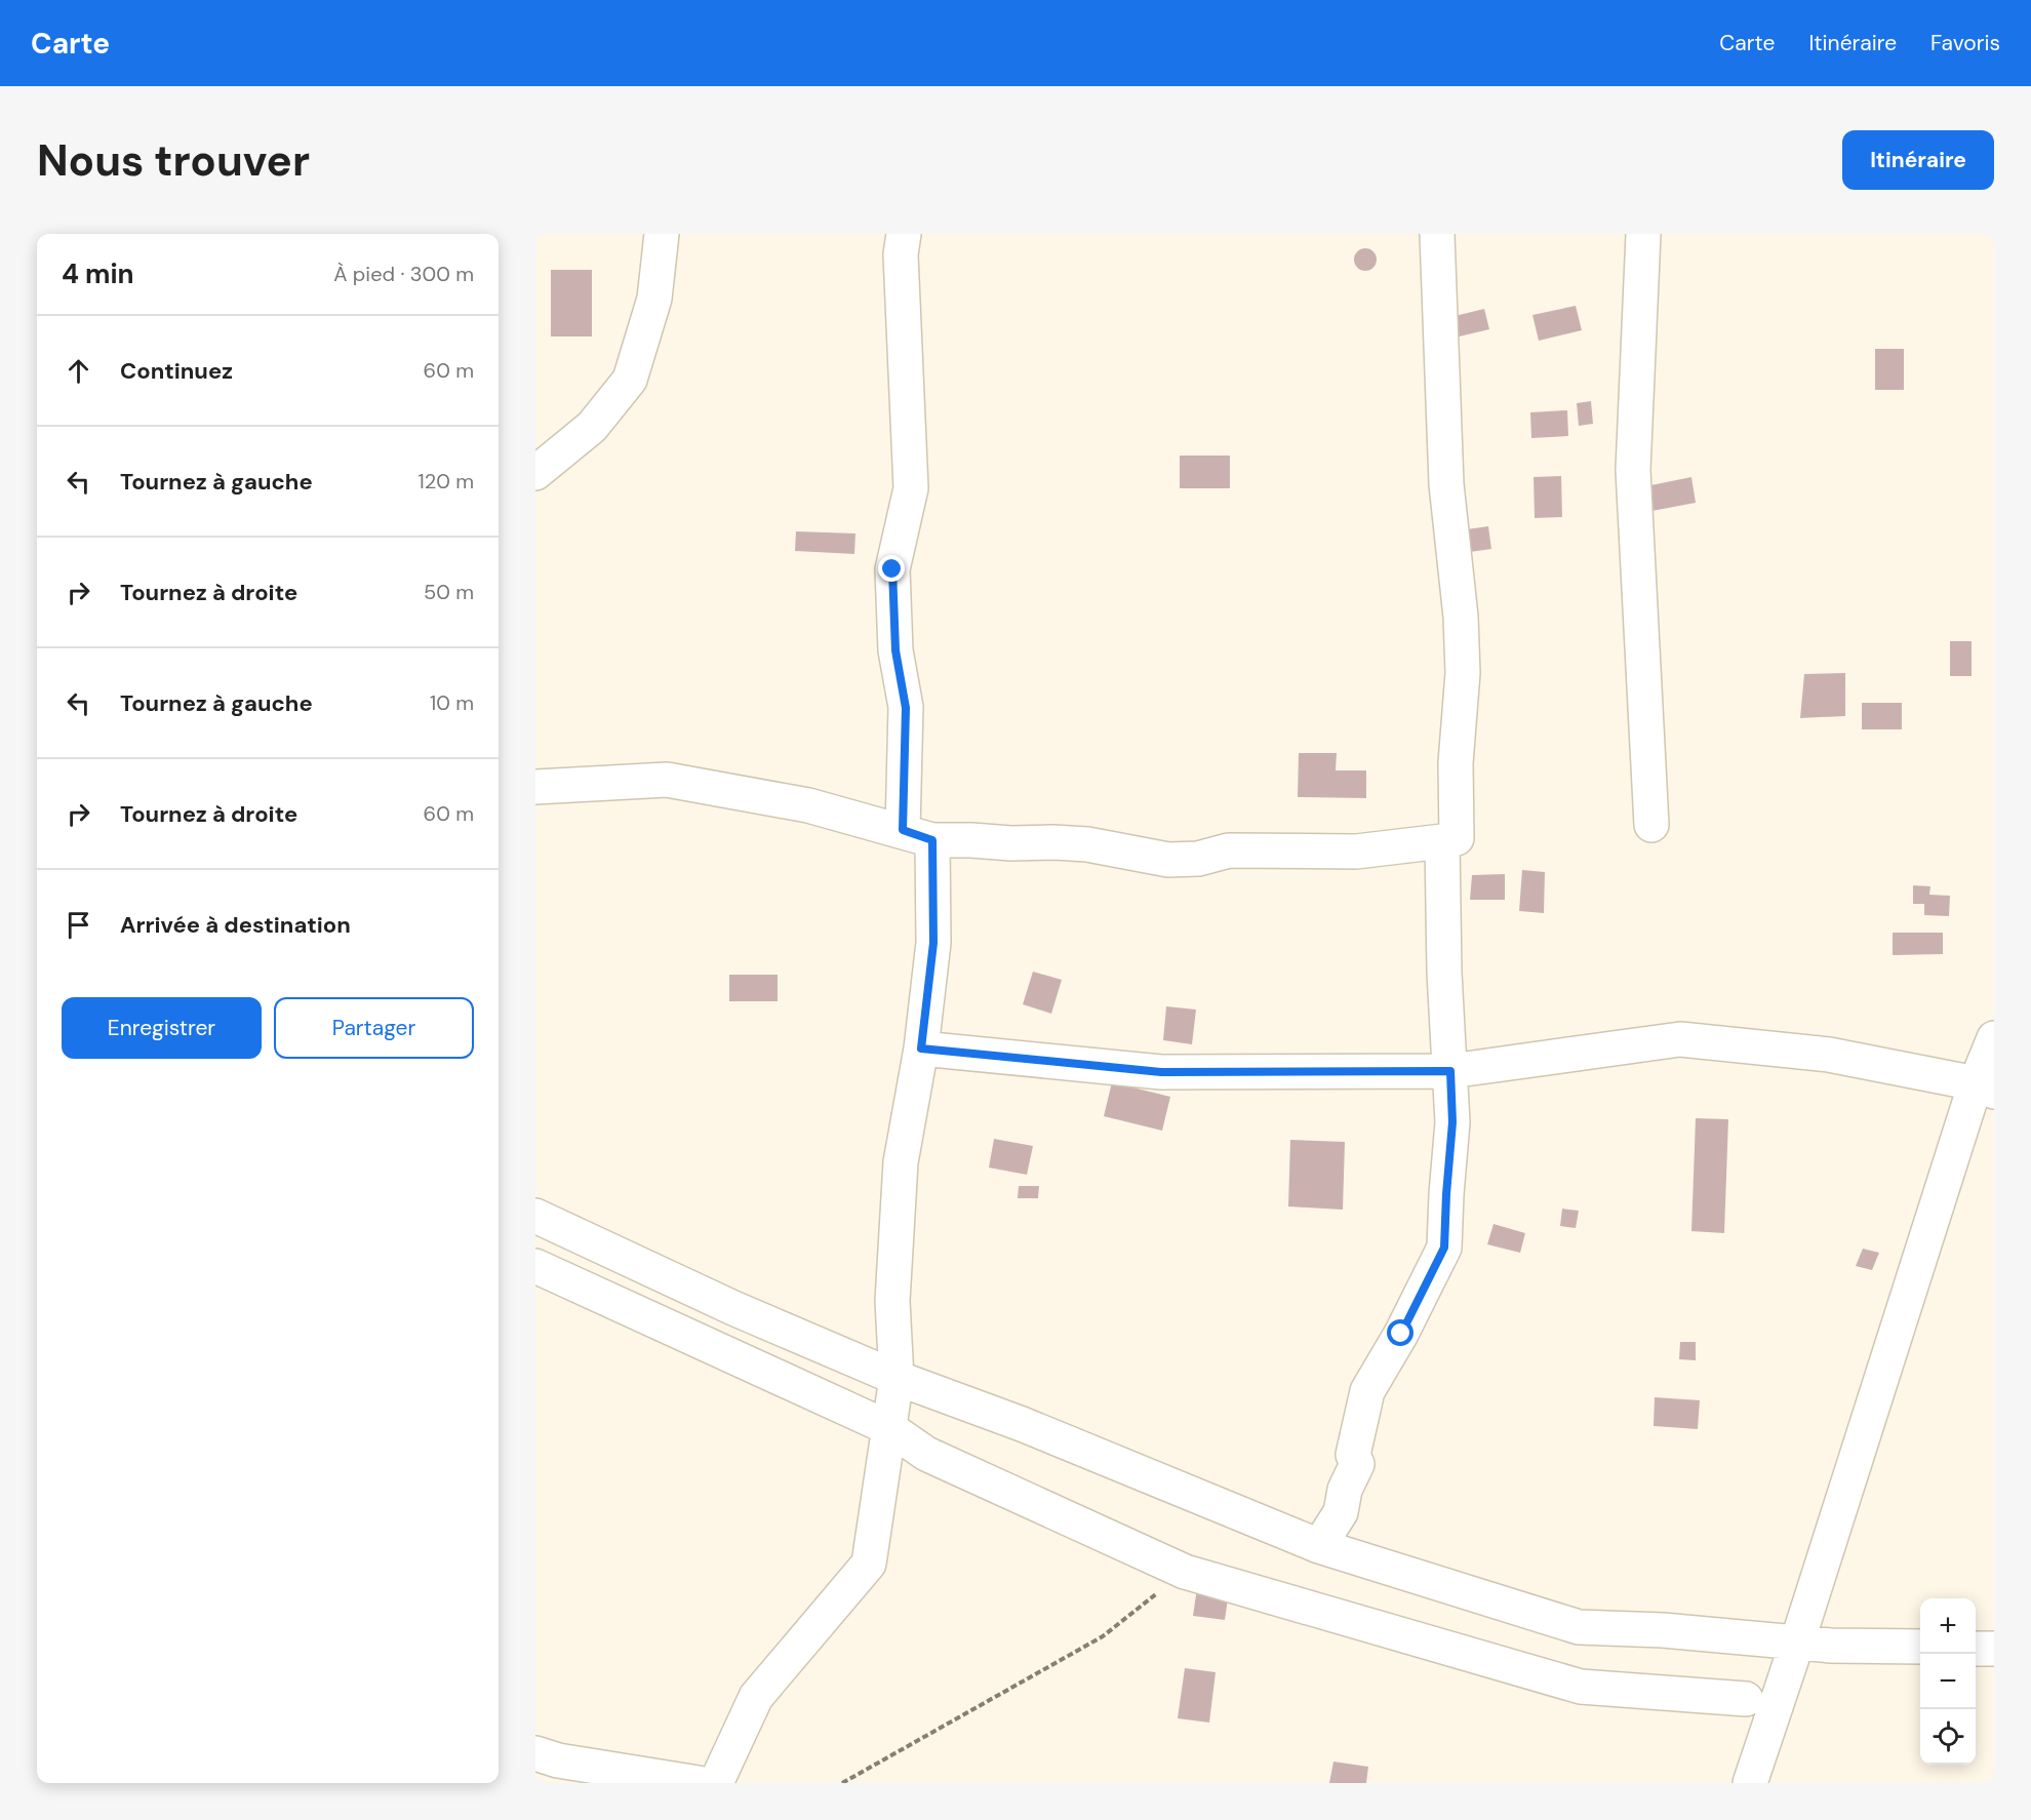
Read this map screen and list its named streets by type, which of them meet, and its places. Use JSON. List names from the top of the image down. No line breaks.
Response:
{"page":{"header":"Carte","nav":["Carte","Itinéraire","Favoris"],"buttons":["Itinéraire",["Enregistrer","Partager"]],"title":"Nous trouver","heading":["4 min","À pied · 300 m"],"list":[["Continuez","60 m"],["Tournez à gauche","120 m"],["Tournez à droite","50 m"],["Tournez à gauche","10 m"],["Tournez à droite","60 m"],"Arrivée à destination"],"map_buttons":["+","−"]}}
